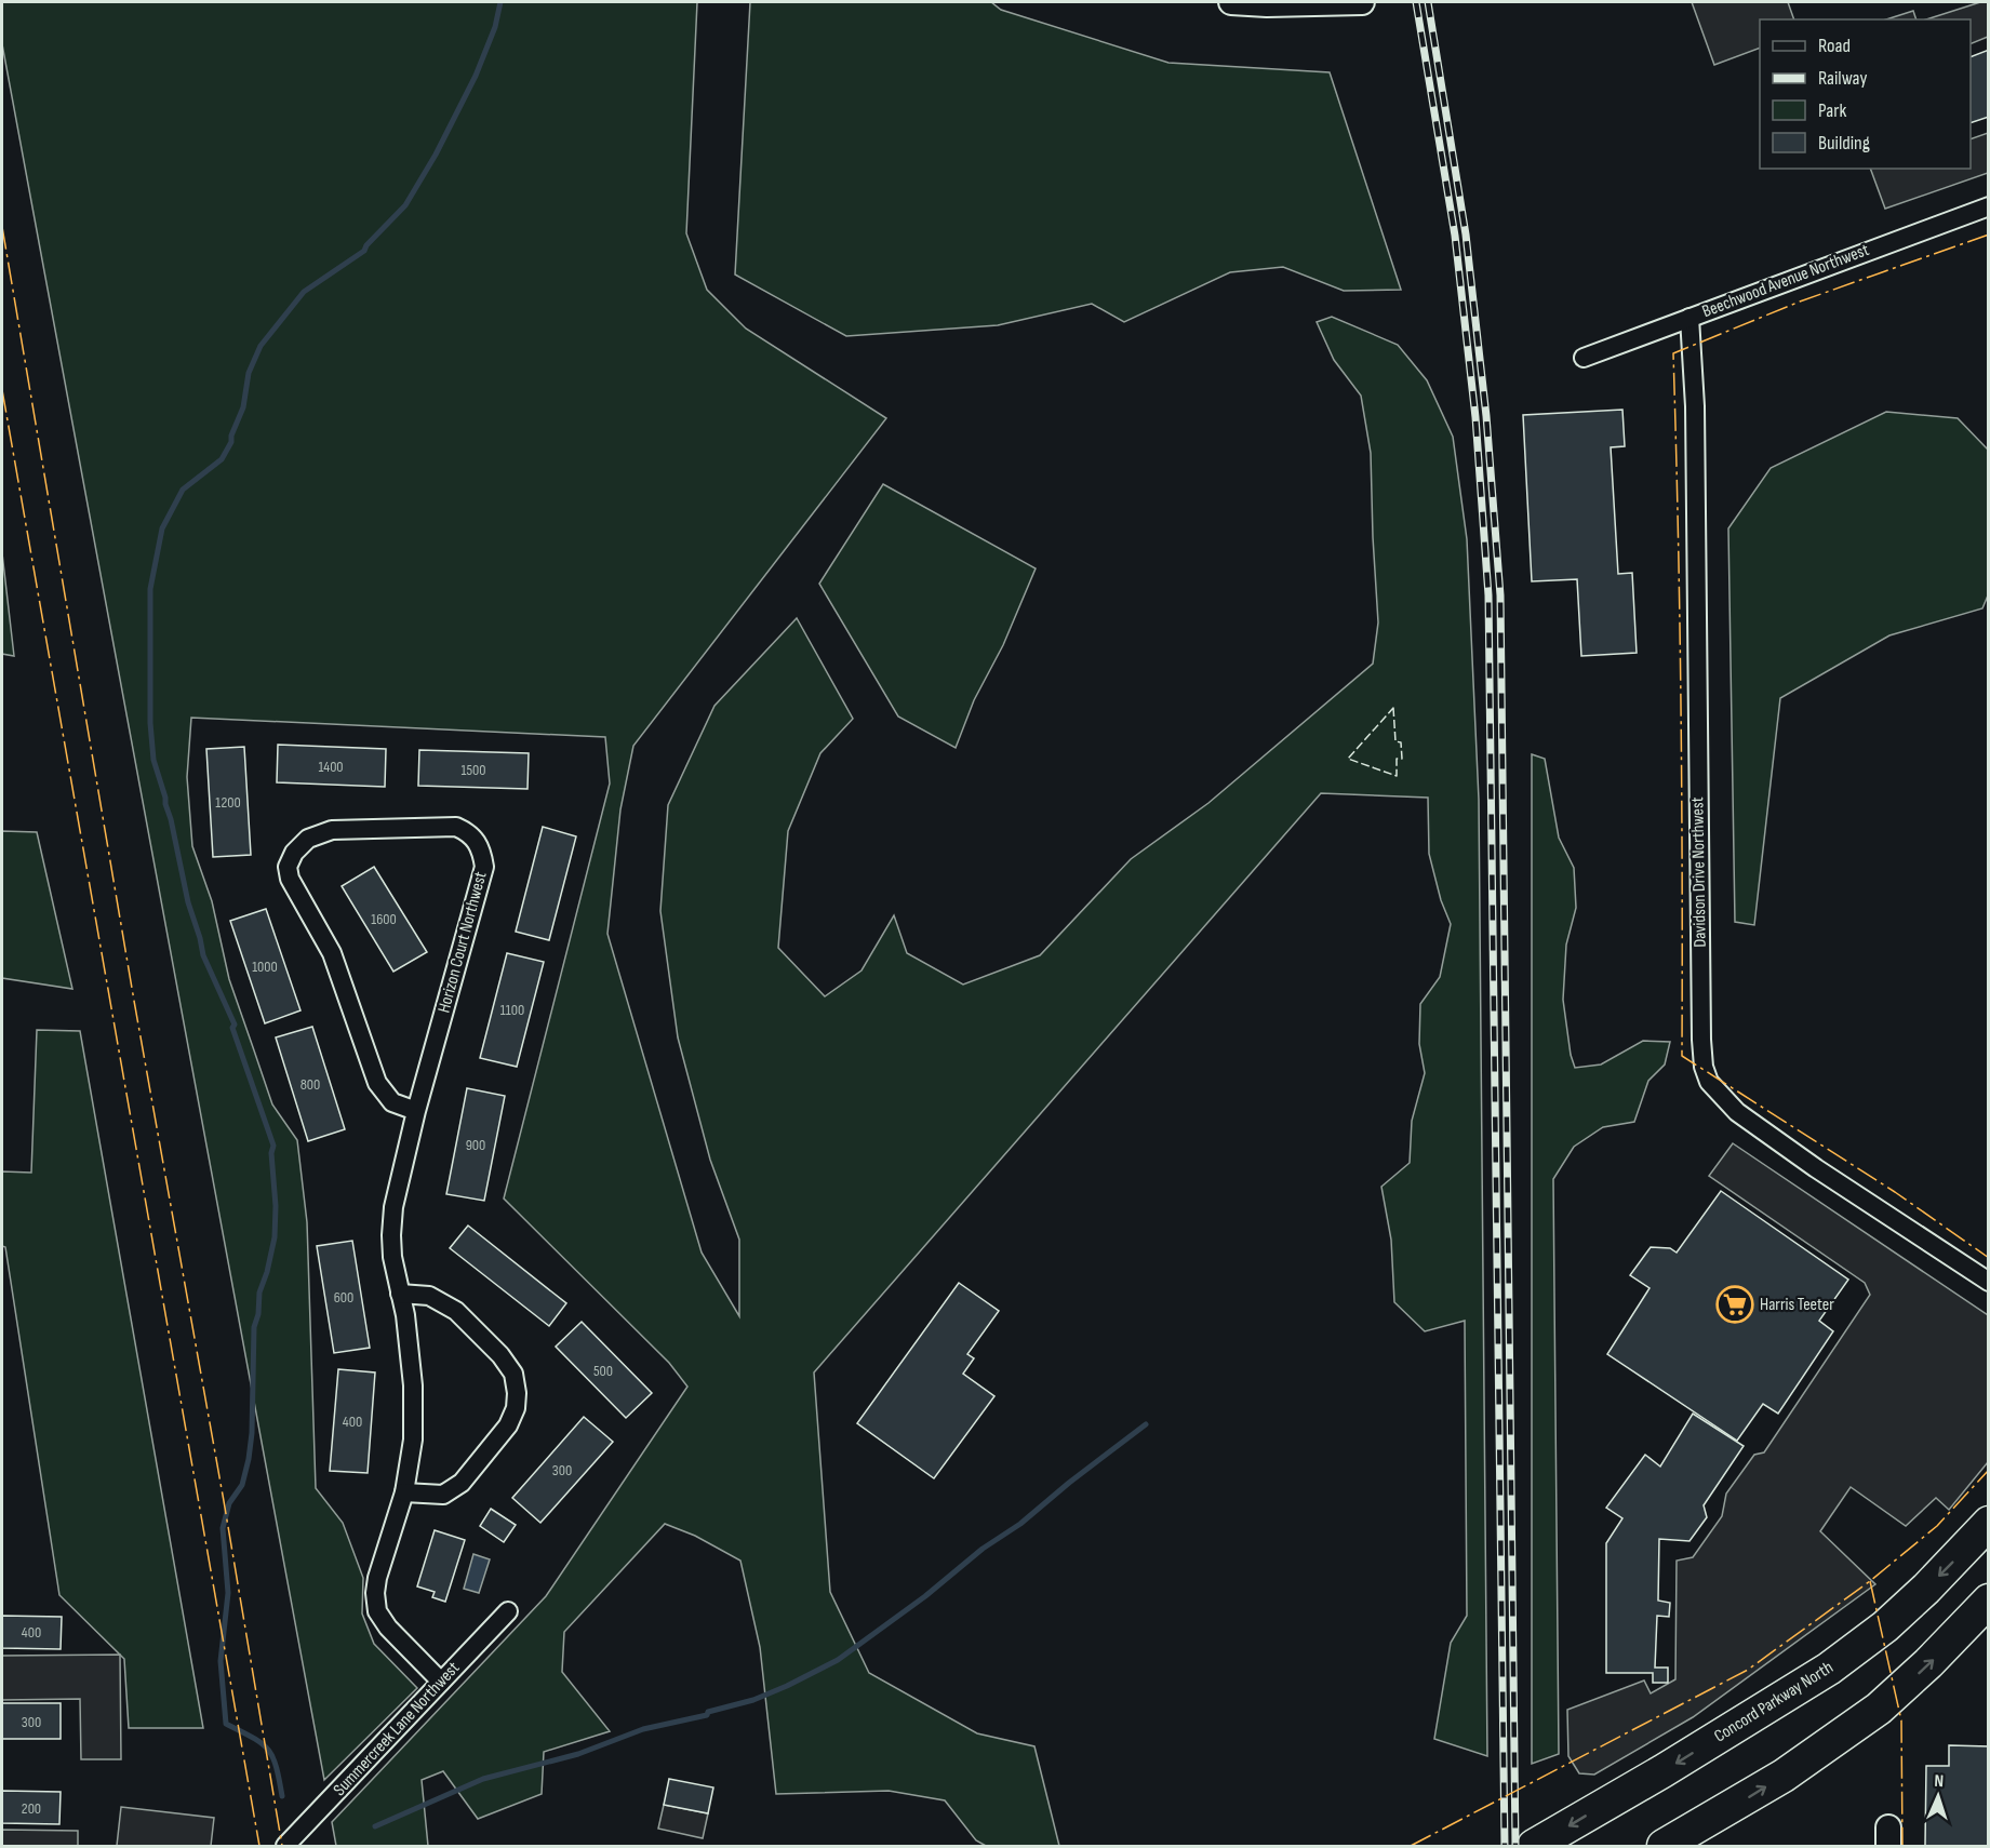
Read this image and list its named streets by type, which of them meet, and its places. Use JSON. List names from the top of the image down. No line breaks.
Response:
{"streets":{"highway":["Concord Parkway North"],"street":["Beechwood Avenue Northwest","Davidson Drive Northwest","Horizon Court Northwest","Summercreek Lane Northwest"]},"crossings":[["Beechwood Avenue Northwest","Davidson Drive Northwest"],["Horizon Court Northwest","Summercreek Lane Northwest"]],"places":{"supermarket":["Harris Teeter"]},"house_numbers":["1400","1500","1200","1600","1000","1100","800","900","600","500","400","300","400","300","200"],"legend":["Road","Railway","Park","Building"],"north":"top"}
